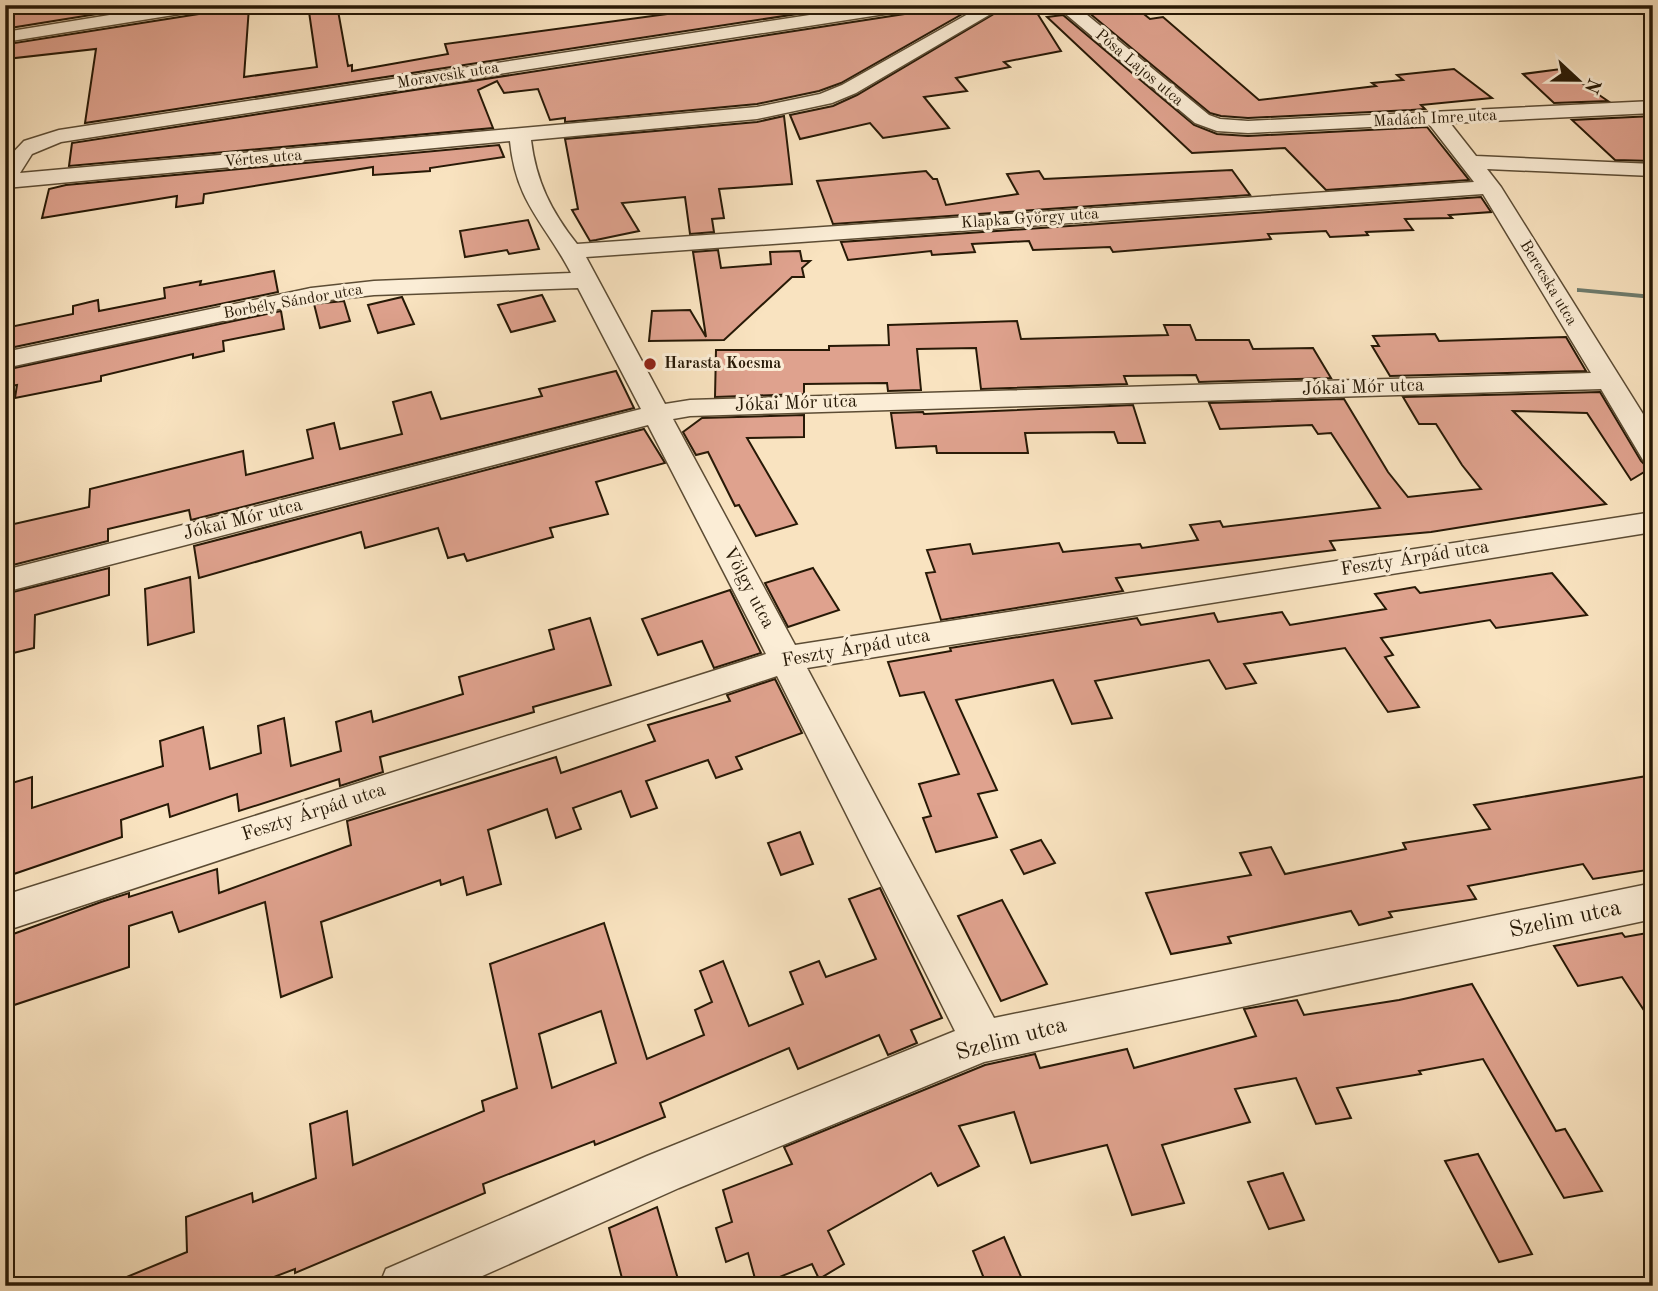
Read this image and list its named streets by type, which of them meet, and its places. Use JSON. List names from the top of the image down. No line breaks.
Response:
{"streets":{"street":["Pósa Lajos utca","Moravcsik utca","Madách Imre utca","Vértes utca","Klapka György utca","Berecska utca","Borbély Sándor utca","Jókai Mór utca","Feszty Árpád utca","Völgy utca","Szelim utca"]},"crossings":[["Pósa Lajos utca","Madách Imre utca"],["Moravcsik utca","Vértes utca"],["Madách Imre utca","Berecska utca"],["Vértes utca","Völgy utca"],["Klapka György utca","Berecska utca"],["Klapka György utca","Völgy utca"],["Berecska utca","Jókai Mór utca"],["Borbély Sándor utca","Völgy utca"],["Jókai Mór utca","Völgy utca"],["Feszty Árpád utca","Völgy utca"],["Völgy utca","Szelim utca"]],"places":["Harasta Kocsma"],"north":"right"}
